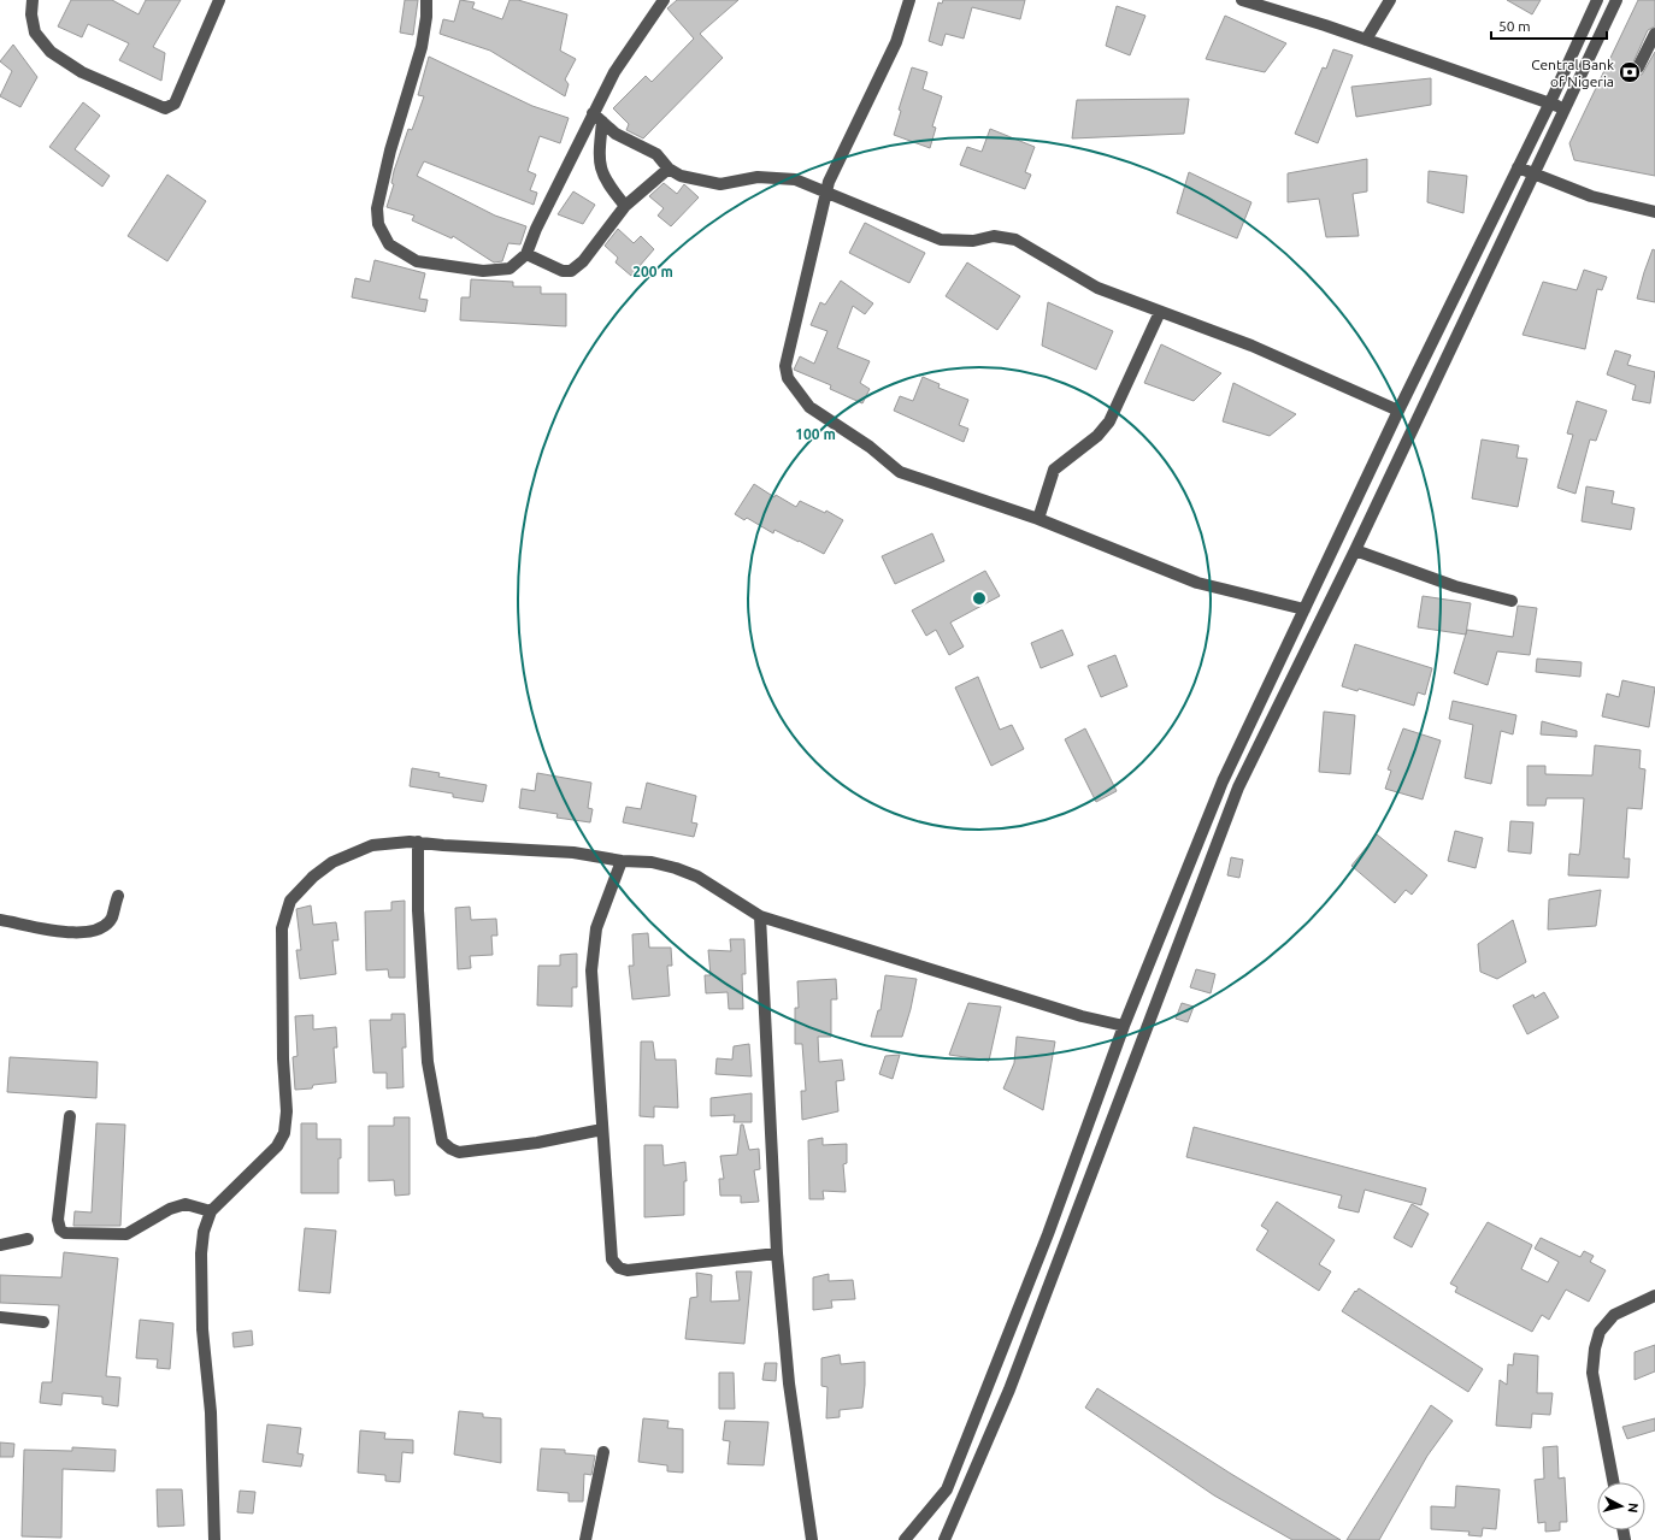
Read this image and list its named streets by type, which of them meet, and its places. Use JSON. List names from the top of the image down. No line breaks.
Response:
{"places":{"bank":["Central Bank of Nigeria"]},"scale_bar":"50 m","north":"right","rings":["200 m","100 m"]}
